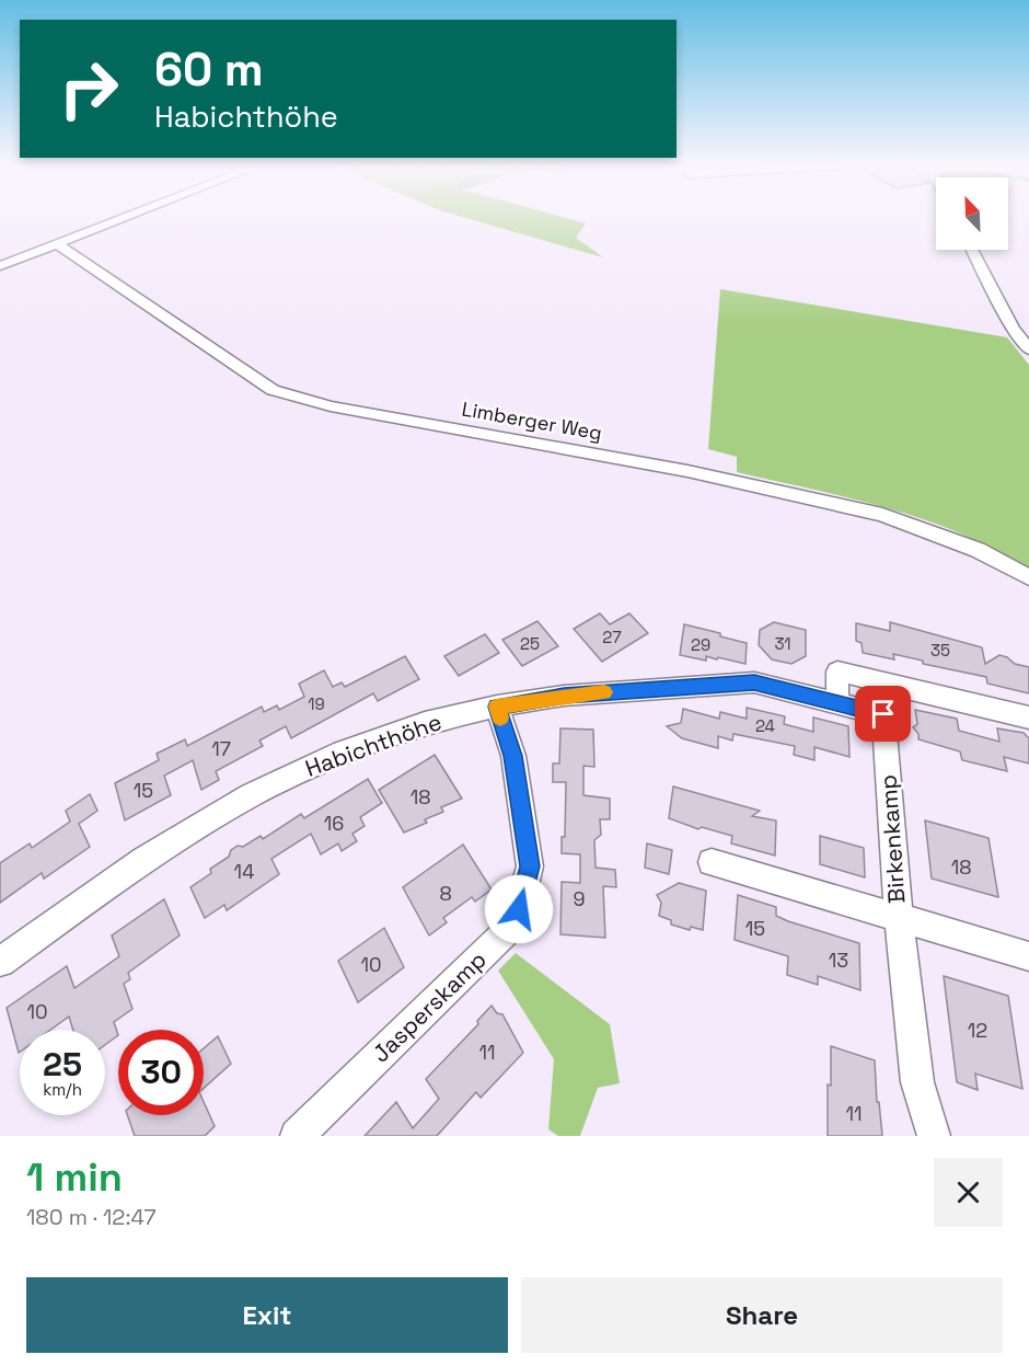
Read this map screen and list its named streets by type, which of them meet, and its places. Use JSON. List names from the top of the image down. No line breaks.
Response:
{"streets":{"street":["Limberger Weg","Habichthöhe","Birkenkamp","Jasperskamp"]},"crossings":[["Habichthöhe","Birkenkamp"],["Habichthöhe","Jasperskamp"]],"house_numbers":["27","25","31","29","35","19","24","17","15","18","16","18","14","8","9","15","13","10","10","12","11","11"],"north":"top left","page":{"turn":["60 m","Habichthöhe"],"speed":"25 km/h","limit":"30","heading":["1 min","180 m · 12:47"],"buttons":["Exit","Share"]}}
